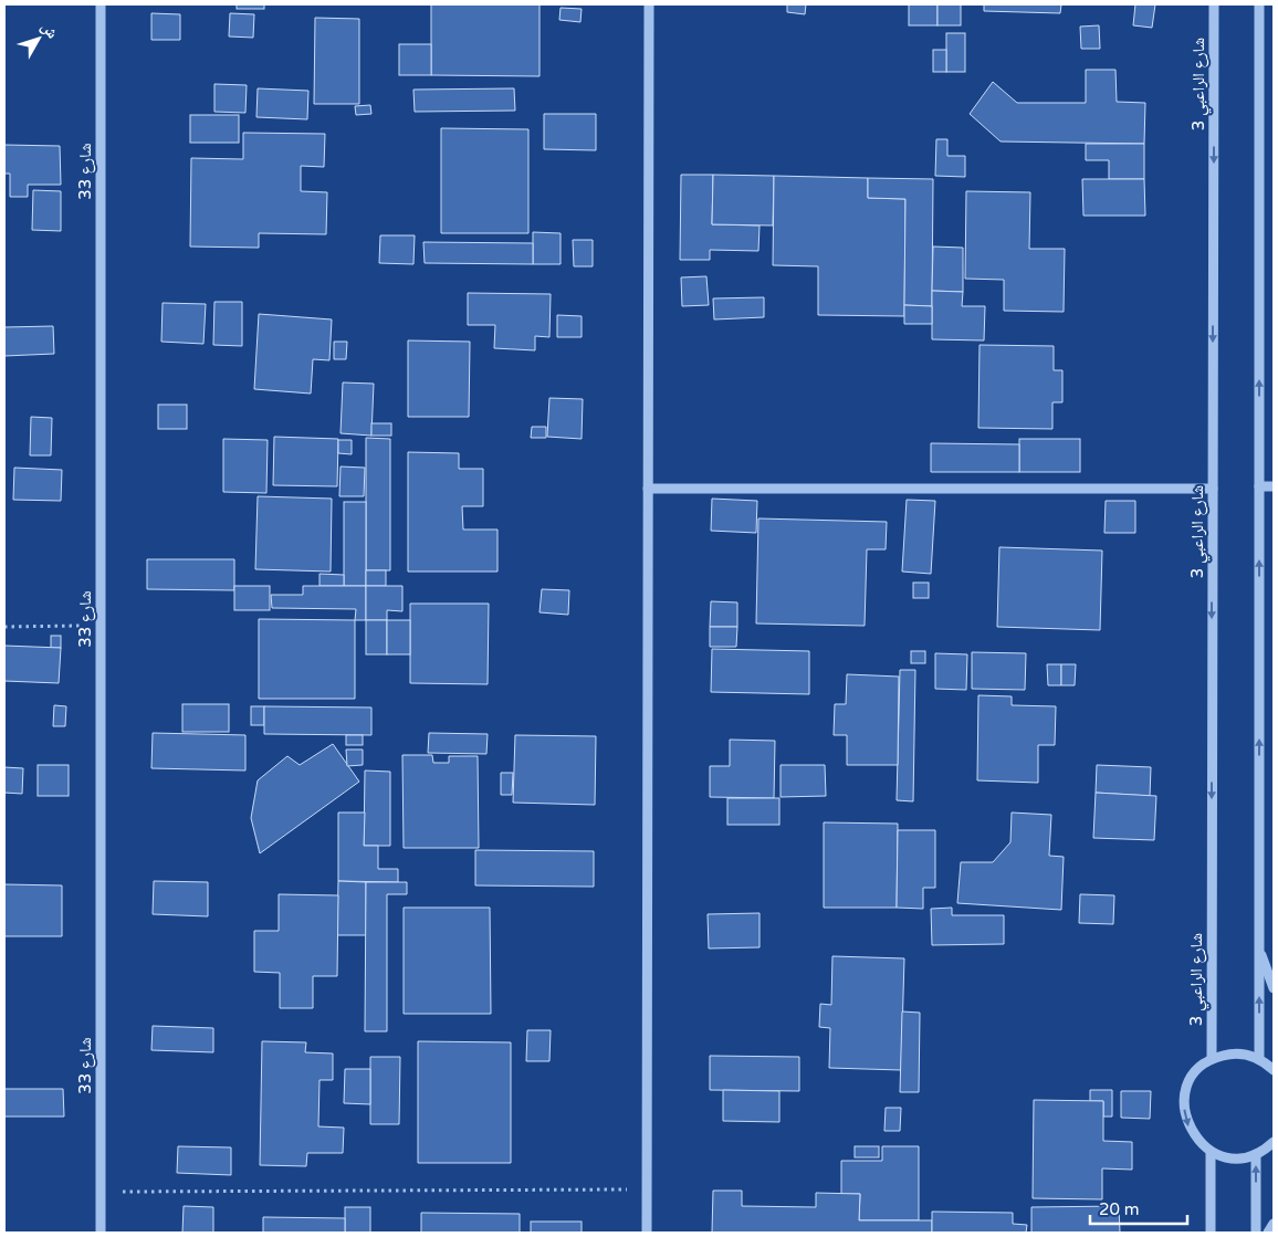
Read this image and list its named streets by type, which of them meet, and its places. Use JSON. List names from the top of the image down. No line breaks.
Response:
{"streets":{"street":["شارع الراعبي 3","شارع 33"]},"scale_bar":"20 m","north":"top right"}
